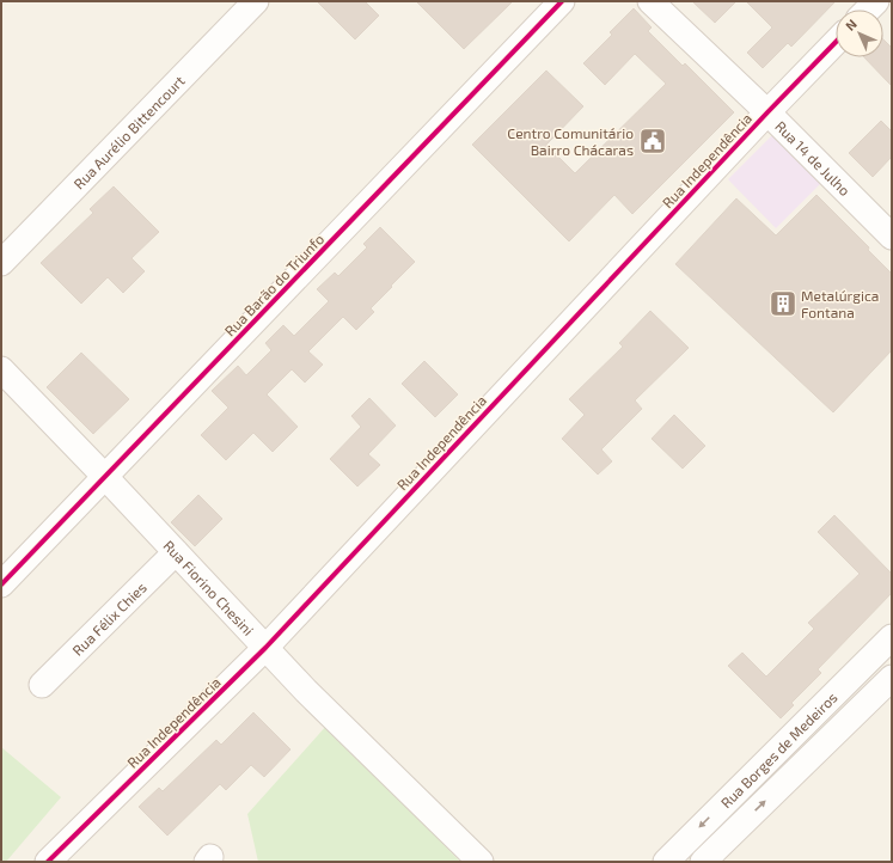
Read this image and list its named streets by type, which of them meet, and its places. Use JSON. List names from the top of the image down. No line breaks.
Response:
{"streets":{"street":["Rua Aurélio Bittencourt","Rua 14 de Julho","Rua Independência","Rua Barão do Triunfo","Rua Fiorino Chesini","Rua Félix Chies","Rua Borges de Medeiros"]},"crossings":[["Rua 14 de Julho","Rua Independência"],["Rua Independência","Rua Fiorino Chesini"],["Rua Barão do Triunfo","Rua Fiorino Chesini"],["Rua Fiorino Chesini","Rua Félix Chies"]],"places":{"public building":["Centro Comunitário Bairro Chácaras"],"building":["Metalúrgica Fontana"]},"north":"top left"}
